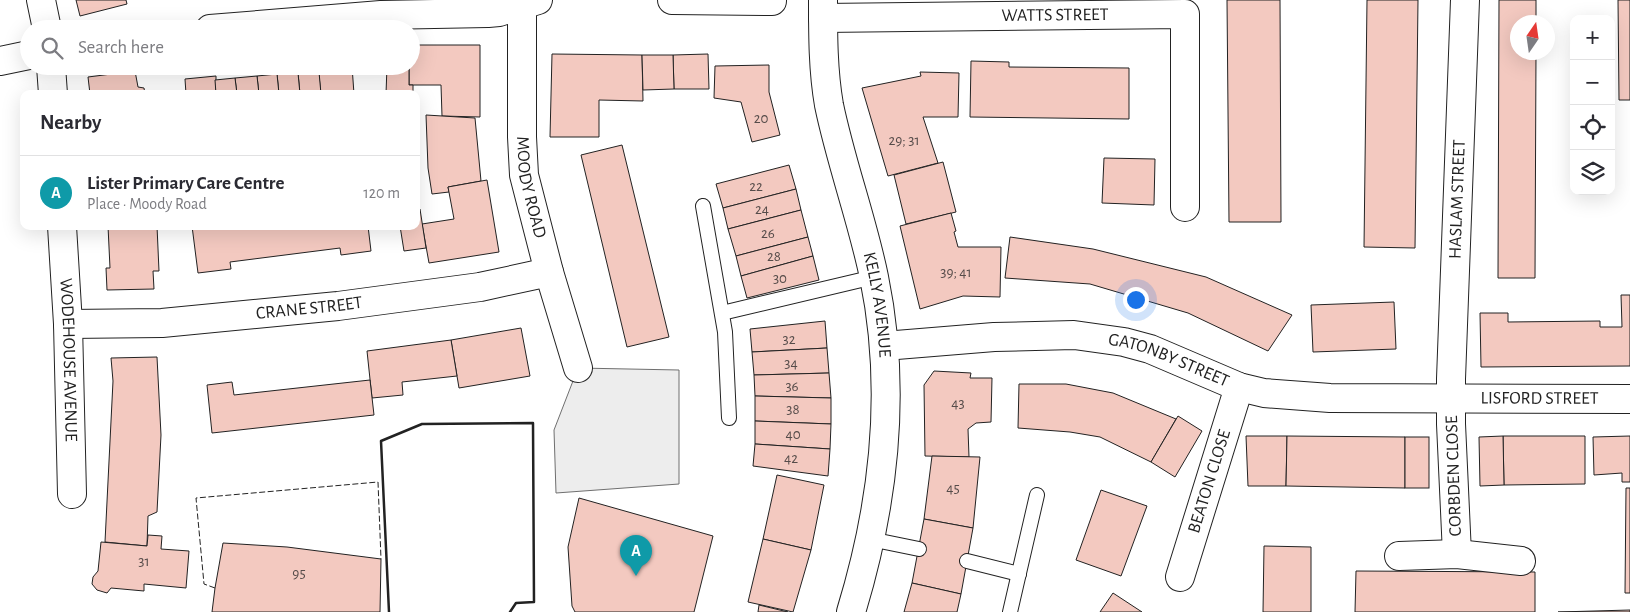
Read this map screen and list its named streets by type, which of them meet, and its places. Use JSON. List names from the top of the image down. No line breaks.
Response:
{"streets":{"street":["WATTS STREET","MOODY ROAD","HASLAM STREET","KELLY AVENUE","CRANE STREET","WODEHOUSE AVENUE","GATONBY STREET","LISFORD STREET","CORBDEN CLOSE","BEATON CLOSE"]},"crossings":[["WATTS STREET","KELLY AVENUE"],["MOODY ROAD","CRANE STREET"],["HASLAM STREET","GATONBY STREET"],["HASLAM STREET","LISFORD STREET"],["HASLAM STREET","CORBDEN CLOSE"],["KELLY AVENUE","GATONBY STREET"],["CRANE STREET","WODEHOUSE AVENUE"],["GATONBY STREET","LISFORD STREET"],["GATONBY STREET","CORBDEN CLOSE"],["GATONBY STREET","BEATON CLOSE"],["LISFORD STREET","CORBDEN CLOSE"]],"house_numbers":["20","29; 31","22","24","26","28","39; 41","30","32","34","36","43","38","40","42","45","31","95"],"north":"top","page":{"map_buttons":["+","−"],"search":"Search here","heading":"Nearby","list":[{"mark":"A","name":"Lister Primary Care Centre","note":"Place · Moody Road","value":"120 m"}],"pins":"A"}}
